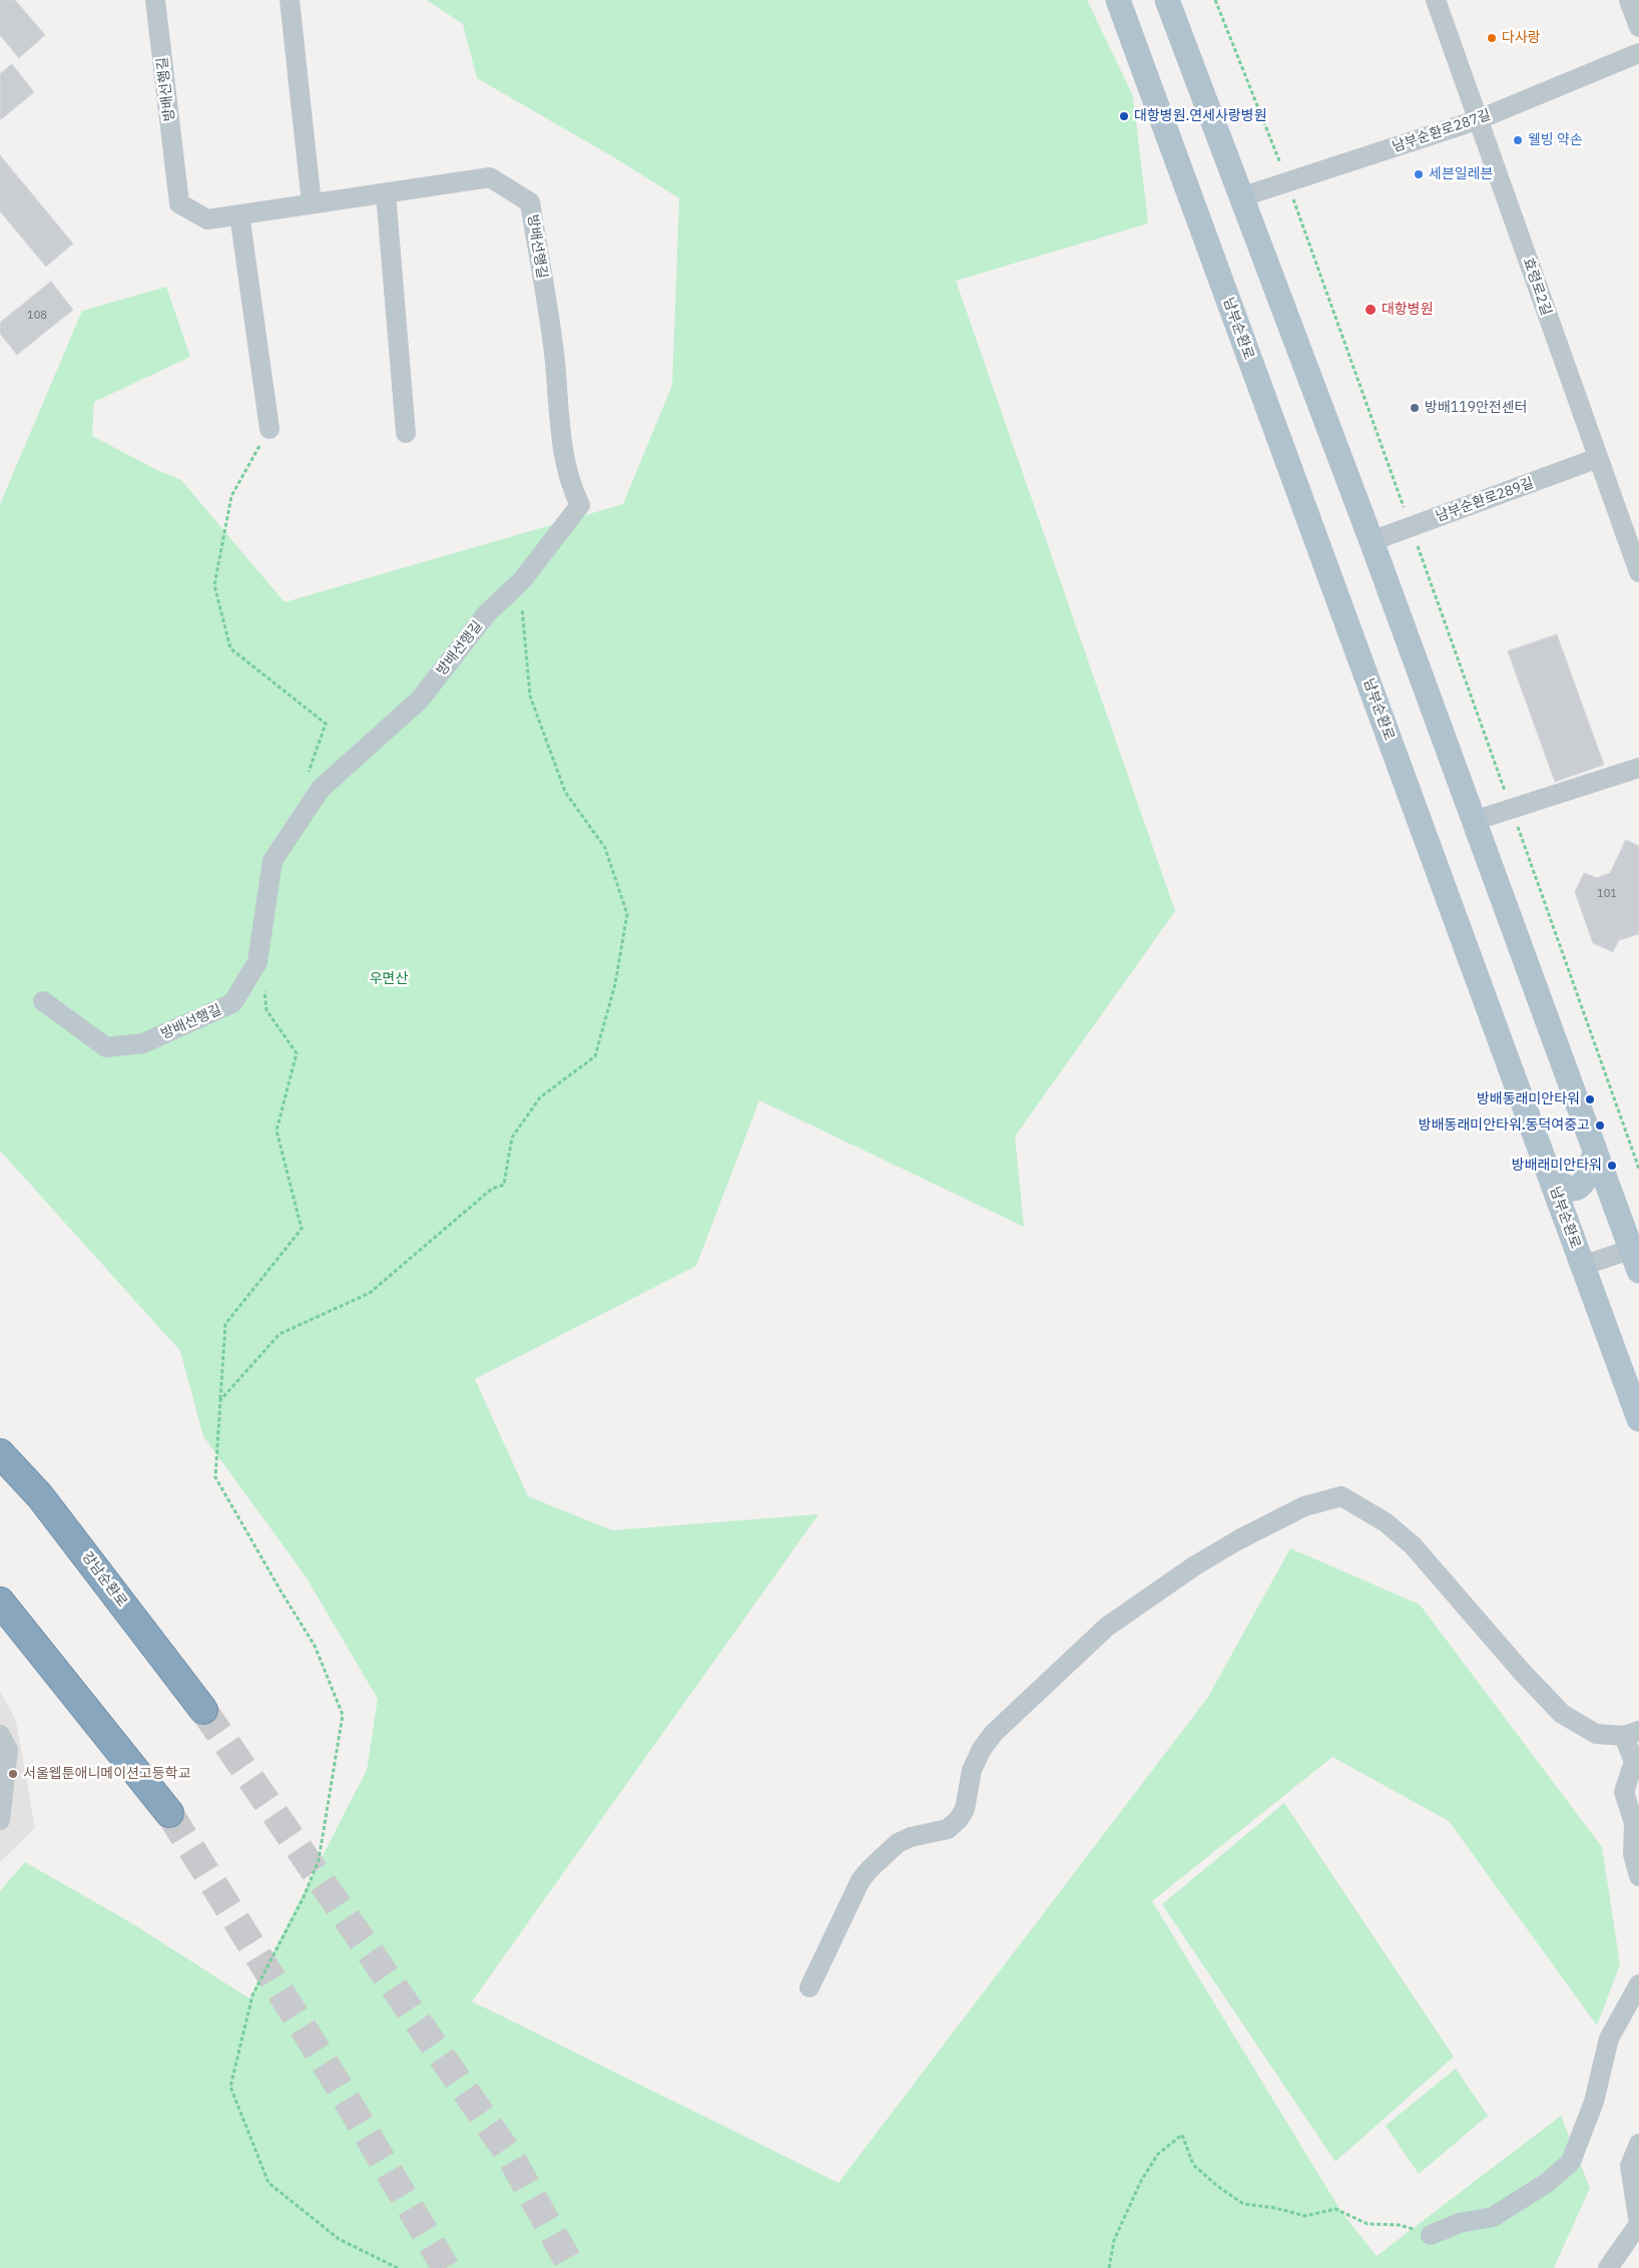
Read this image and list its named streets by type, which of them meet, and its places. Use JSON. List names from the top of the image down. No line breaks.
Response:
{"streets":{"highway":["강남순환로"],"main road":["남부순환로"],"street":["방배선행길","남부순환로287길","효령로2길","남부순환로289길"]},"crossings":[["남부순환로287길","효령로2길"],["효령로2길","남부순환로289길"]],"parks":["우면산"],"places":["다사랑","대항병원.연세사랑병원","웰빙 약손","세븐일레븐","대항병원","방배119안전센터","방배동래미안타워","방배동래미안타워.동덕여중고","방배래미안타워","서울웹툰애니메이션고등학교"],"house_numbers":["108","101"]}
